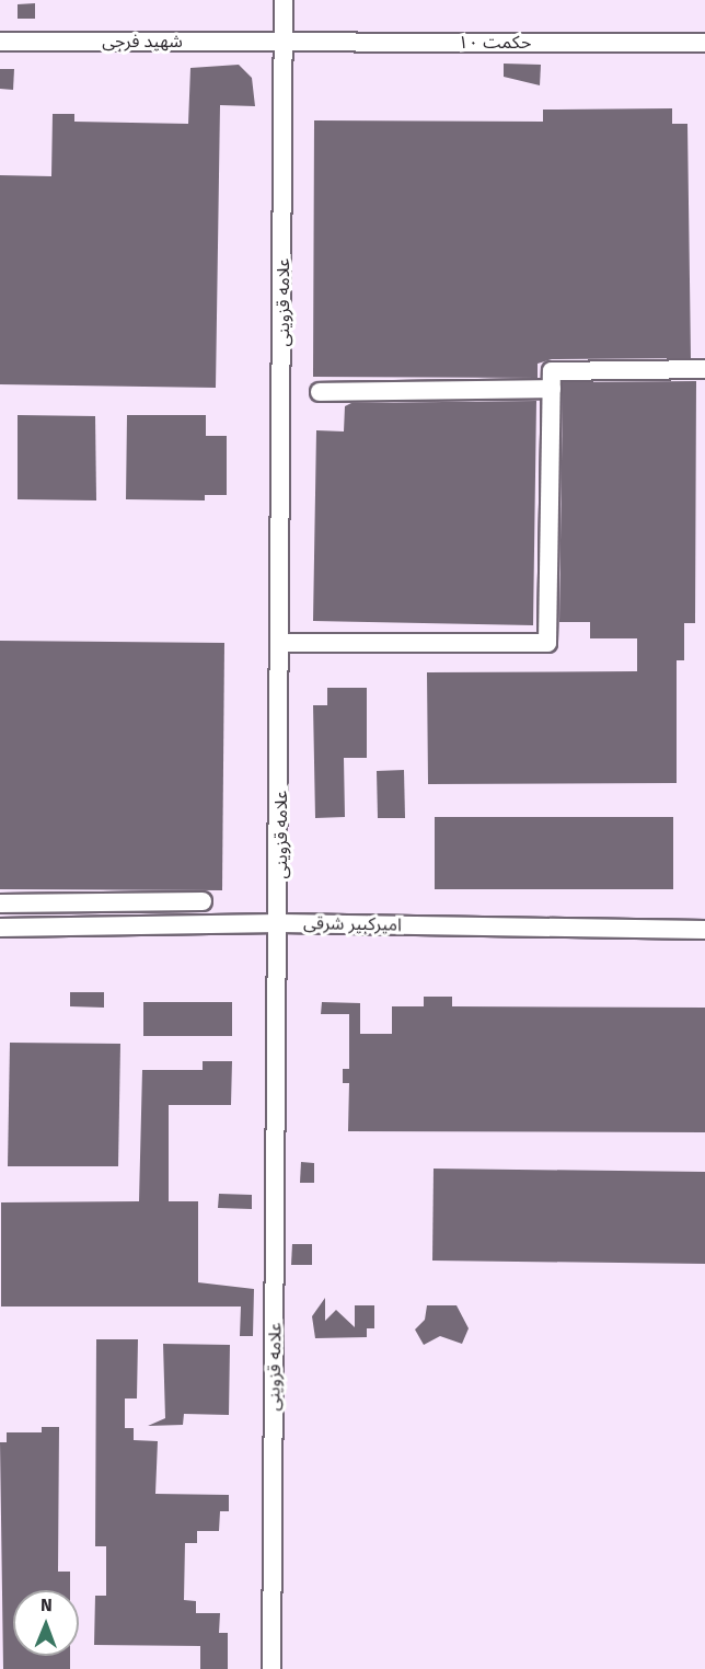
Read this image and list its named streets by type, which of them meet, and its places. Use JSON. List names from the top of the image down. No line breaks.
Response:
{"streets":{"street":["شهید فرجی","حکمت ۱۰","علامه قزوینی","امیرکبیر شرقی"]},"crossings":[["شهید فرجی","حکمت ۱۰"],["شهید فرجی","علامه قزوینی"],["حکمت ۱۰","علامه قزوینی"],["علامه قزوینی","امیرکبیر شرقی"]],"north":"top"}
